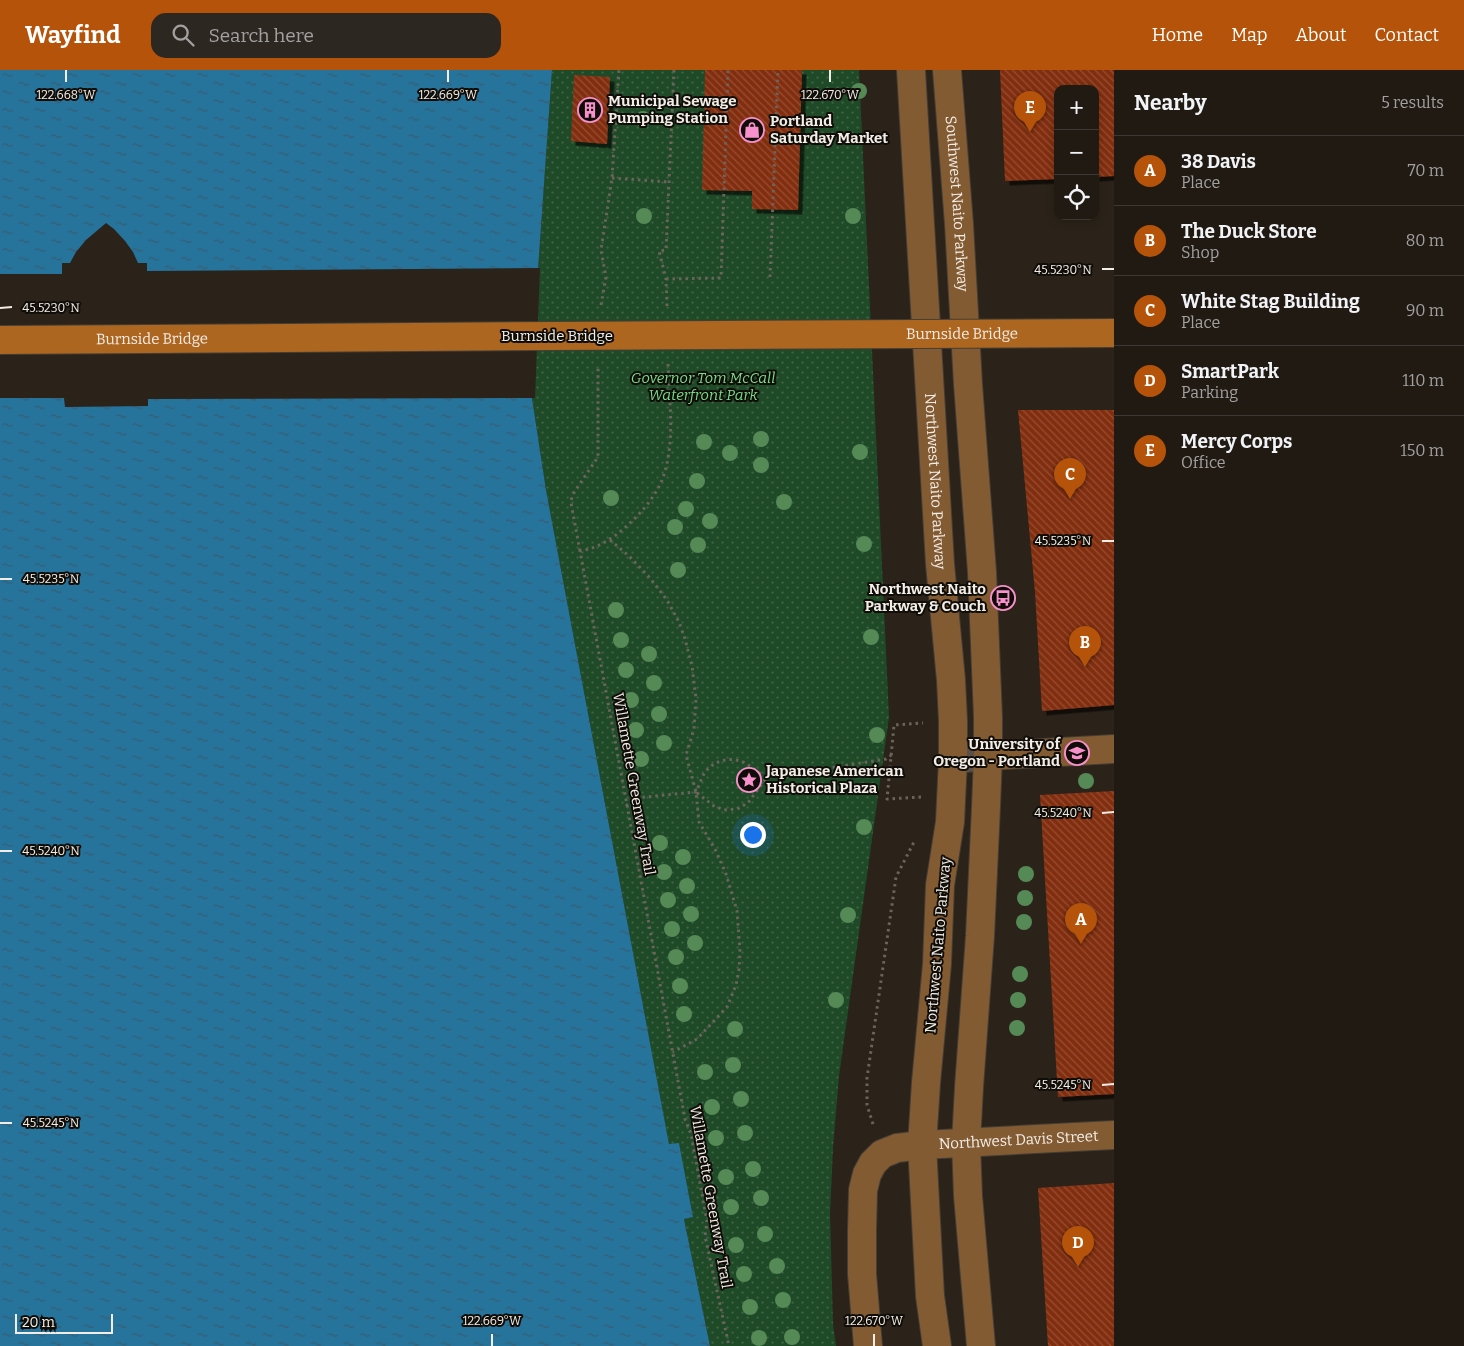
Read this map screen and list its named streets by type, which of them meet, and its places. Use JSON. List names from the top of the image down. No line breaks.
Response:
{"streets":{"main road":["Southwest Naito Parkway","Burnside Bridge","Northwest Naito Parkway","Northwest Davis Street"],"path":["Willamette Greenway Trail"]},"crossings":[["Northwest Naito Parkway","Northwest Davis Street"]],"parks":["Governor Tom McCall Waterfront Park"],"places":{"building":["Municipal Sewage Pumping Station"],"shop":["Portland Saturday Market"],"bus stop":["Northwest Naito Parkway & Couch"],"school or university":["University of Oregon - Portland"],"place":["Japanese American Historical Plaza"]},"scale_bar":"20 m","page":{"header":"Wayfind","search":"Search here","nav":["Home","Map","About","Contact"],"heading":["Nearby","5 results"],"map_buttons":["+","−"],"pins":["E","C","B","A","D"],"list":[{"mark":"A","name":"38 Davis","note":"Place","value":"70 m"},{"mark":"B","name":"The Duck Store","note":"Shop","value":"80 m"},{"mark":"C","name":"White Stag Building","note":"Place","value":"90 m"},{"mark":"D","name":"SmartPark","note":"Parking","value":"110 m"},{"mark":"E","name":"Mercy Corps","note":"Office","value":"150 m"}],"scale":"20 m"},"coordinates":["122.668°W","122.669°W","122.670°W","45.5230°N","45.5235°N","45.5240°N","45.5245°N"]}
